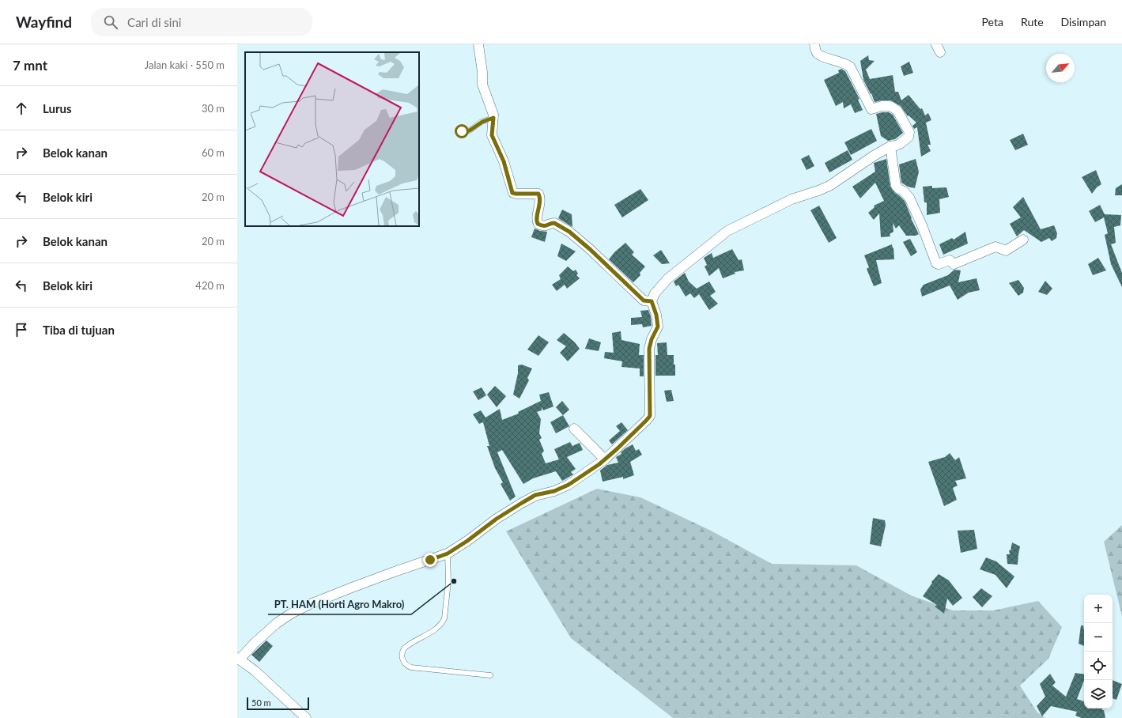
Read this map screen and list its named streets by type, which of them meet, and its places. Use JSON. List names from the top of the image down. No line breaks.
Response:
{"places":["PT. HAM (Horti Agro Makro)"],"scale_bar":"50 m","north":"top right","page":{"header":"Wayfind","search":"Cari di sini","nav":["Peta","Rute","Disimpan"],"heading":["7 mnt","Jalan kaki · 550 m"],"list":[["Lurus","30 m"],["Belok kanan","60 m"],["Belok kiri","20 m"],["Belok kanan","20 m"],["Belok kiri","420 m"],"Tiba di tujuan"],"map_buttons":["+","−"],"scale":"50 m"}}
